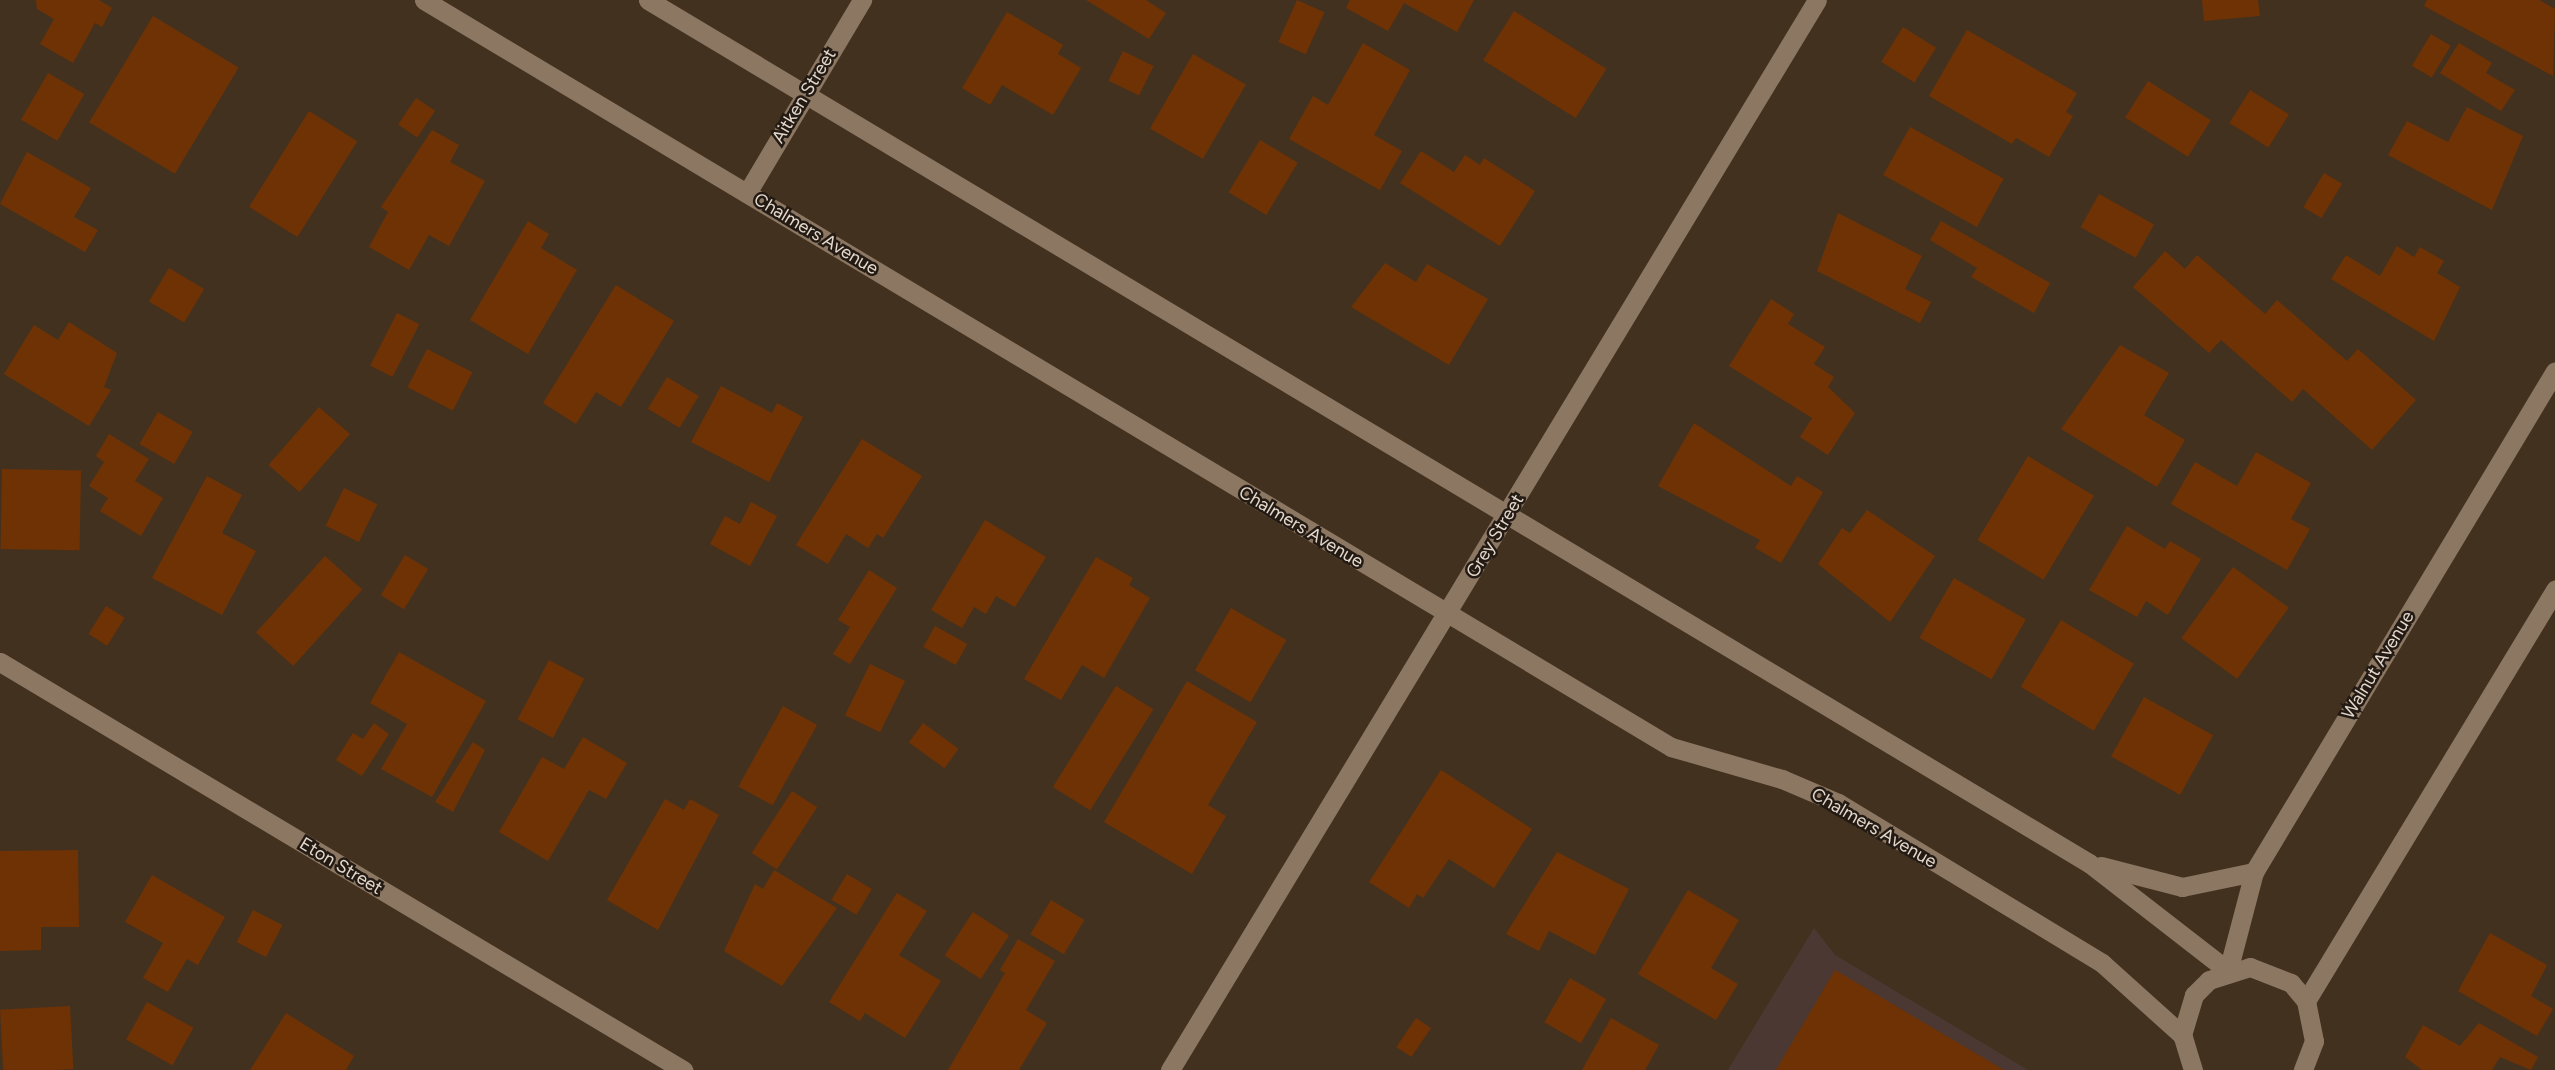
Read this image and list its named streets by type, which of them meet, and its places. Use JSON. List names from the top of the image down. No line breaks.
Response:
{"streets":{"street":["Aitken Street","Chalmers Avenue","Grey Street","Walnut Avenue","Eton Street"]},"crossings":[["Aitken Street","Chalmers Avenue"],["Chalmers Avenue","Grey Street"]]}
